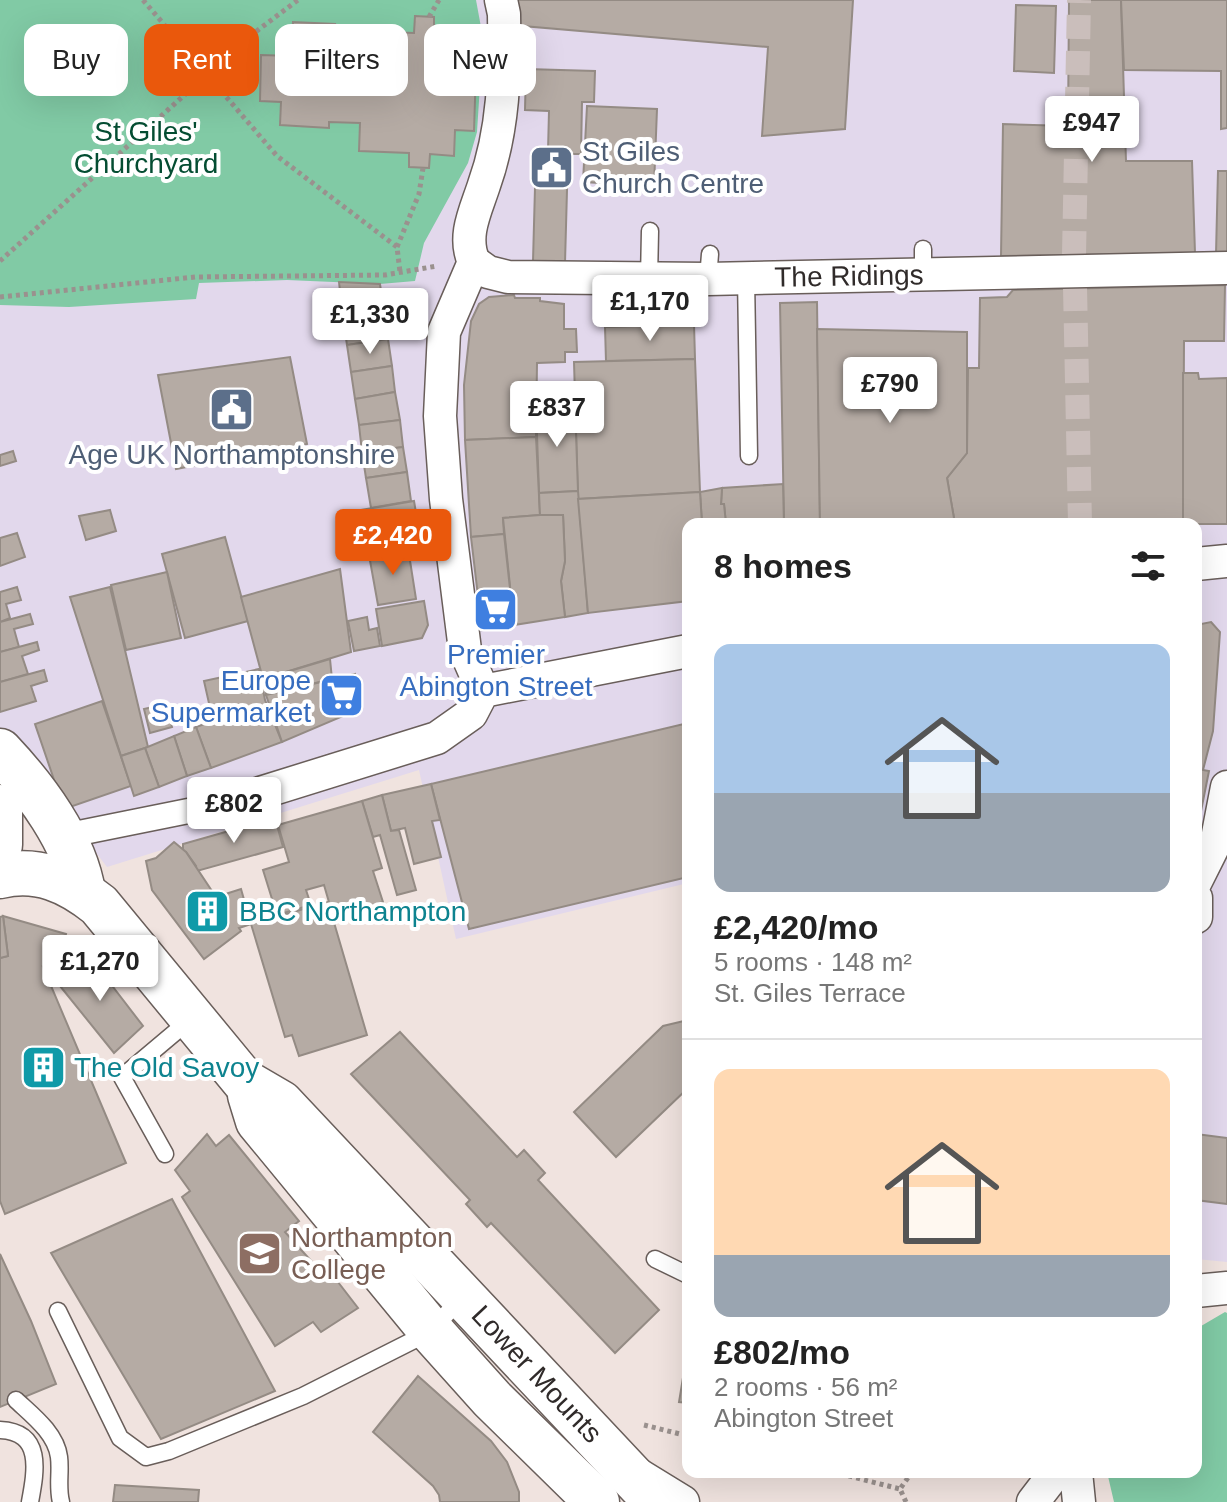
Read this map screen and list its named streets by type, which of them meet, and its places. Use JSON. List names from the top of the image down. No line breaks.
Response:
{"streets":{"main road":["Lower Mounts"],"street":["The Ridings"]},"parks":["St Giles' Churchyard"],"places":{"public building":["St Giles Church Centre","Age UK Northamptonshire"],"supermarket":["Premier Abington Street","Europe Supermarket"],"building":["BBC Northampton","The Old Savoy"],"school or university":["Northampton College"]},"page":{"chip":["Buy","Rent","Filters","New"],"price":["£947","£1,170","£1,330","£790","£837","£2,420","£802","£1,270"],"heading":"8 homes","list":[{"name":"£2,420/mo","note":"5 rooms · 148 m² · St. Giles Terrace"},{"name":"£802/mo","note":"2 rooms · 56 m² · Abington Street"}]}}
